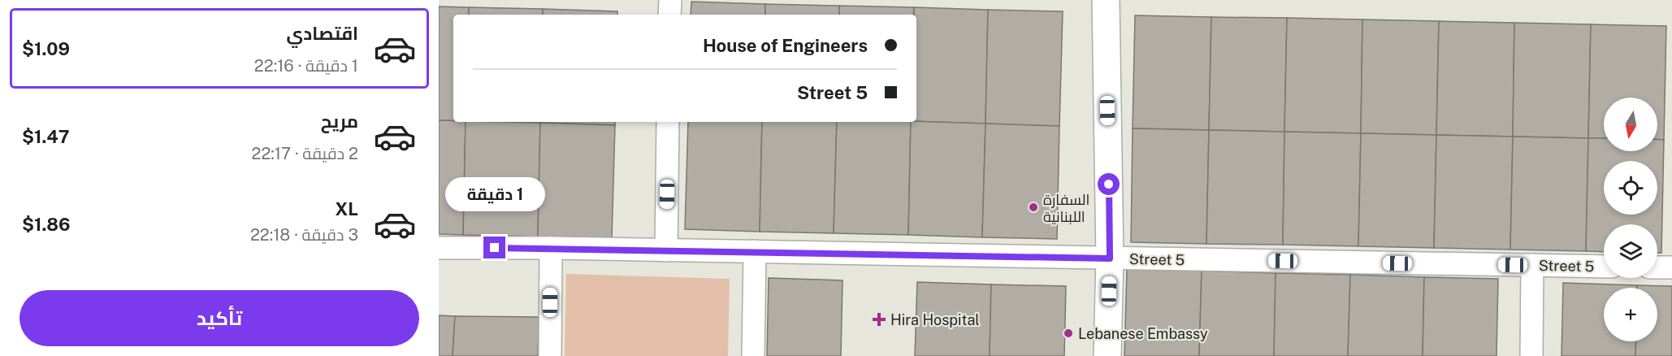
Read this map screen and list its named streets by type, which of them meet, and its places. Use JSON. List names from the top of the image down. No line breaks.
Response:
{"streets":{"street":["Street 5"]},"places":{"other":["السفارة اللبنانية","Lebanese Embassy"],"health":["Hira Hospital"]},"north":"bottom","page":{"list":[{"name":"اقتصادي","note":"1 دقيقة · 22:16","value":"$1.09"},{"name":"مريح","note":"2 دقيقة · 22:17","value":"$1.47"},{"name":"XL","note":"3 دقيقة · 22:18","value":"$1.86"}],"banner":["House of Engineers","Street 5"],"map_buttons":"+","bubble":"1 دقيقة","buttons":"تأكيد"}}
